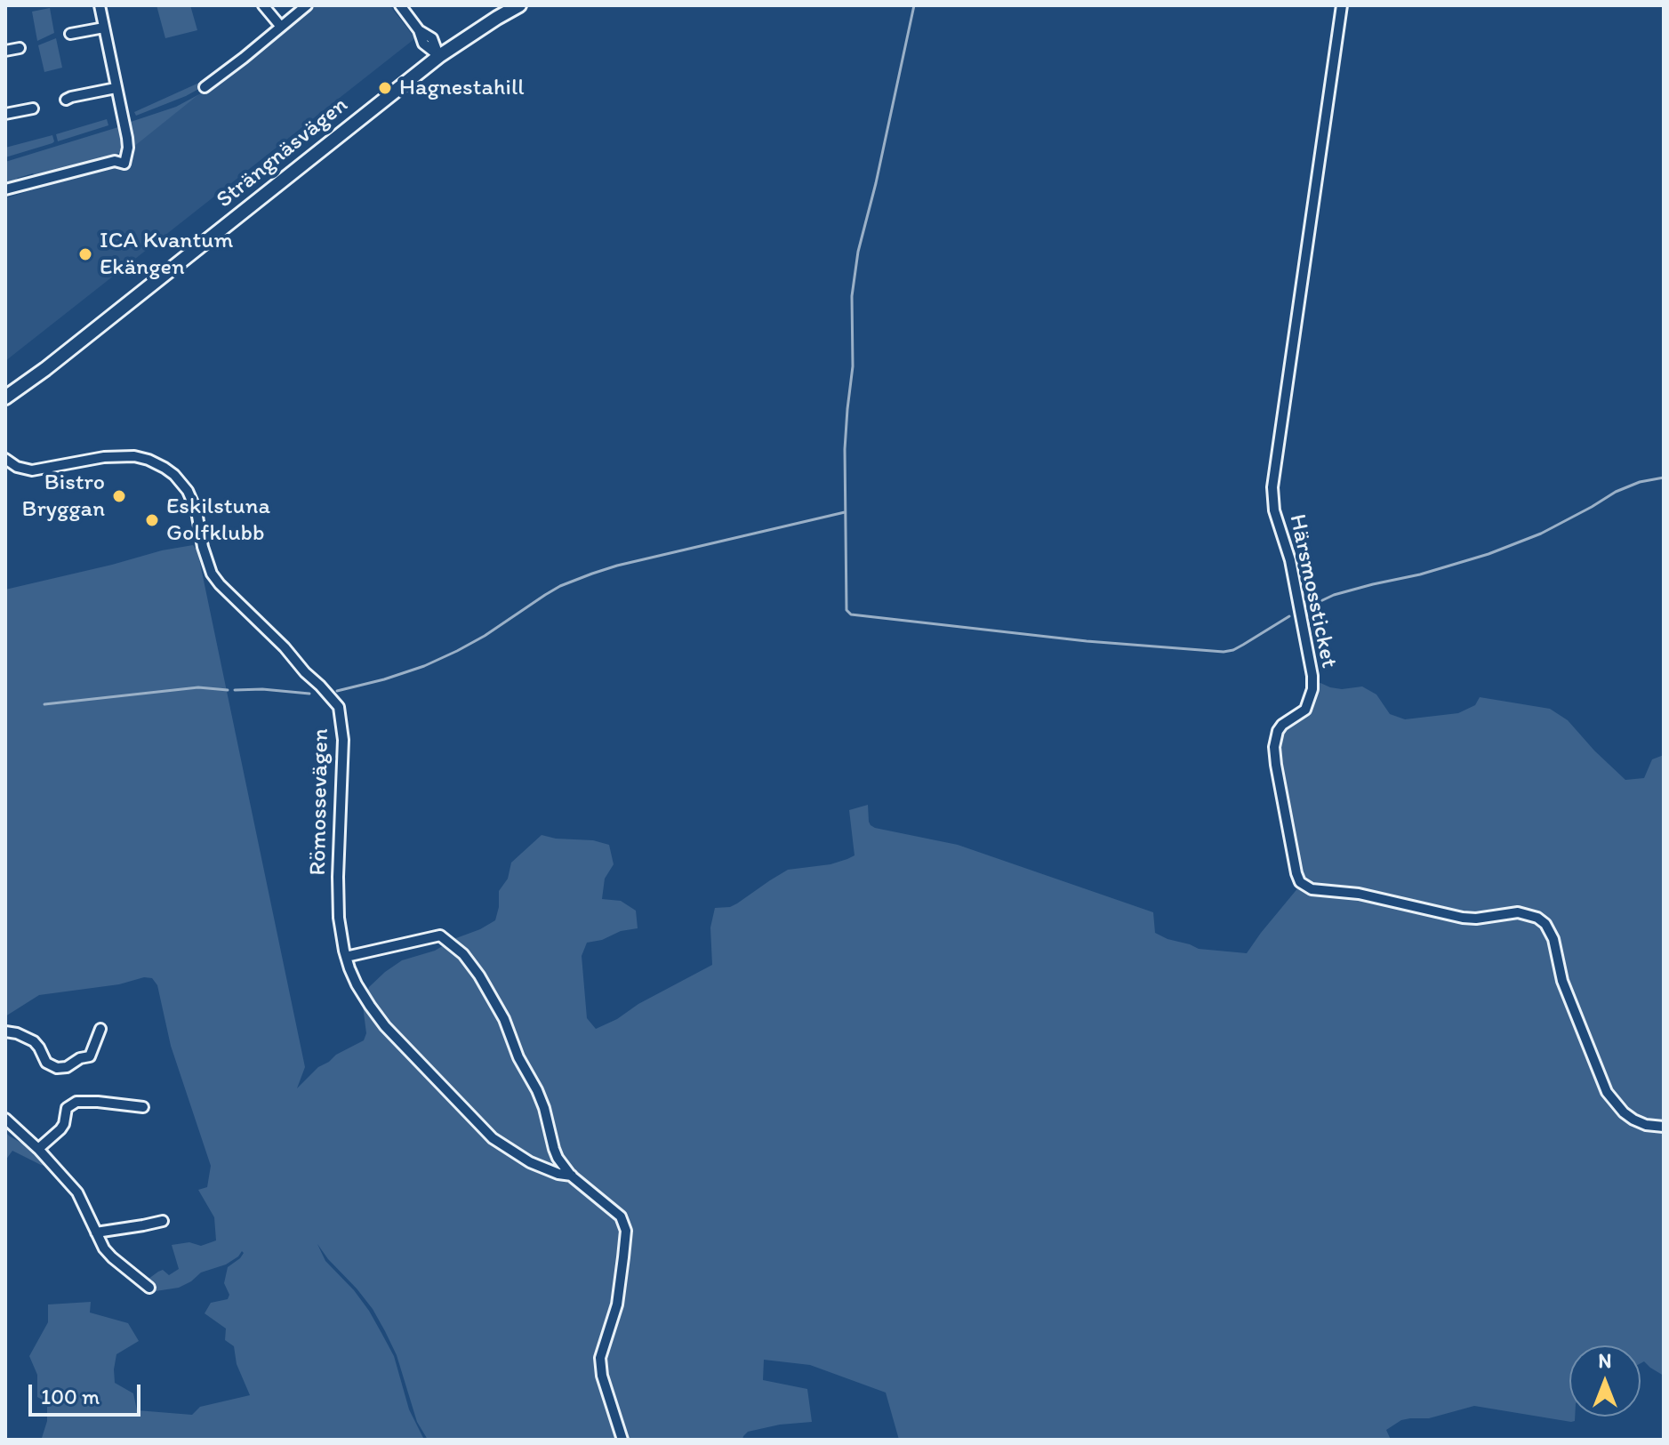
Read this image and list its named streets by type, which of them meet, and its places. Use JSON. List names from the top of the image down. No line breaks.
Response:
{"streets":{"main road":["Strängnäsvägen"],"street":["Härsmossticket","Römossevägen"]},"places":["Hagnestahill","ICA Kvantum Ekängen","Bistro Bryggan","Eskilstuna Golfklubb"],"scale_bar":"100 m","north":"top"}
